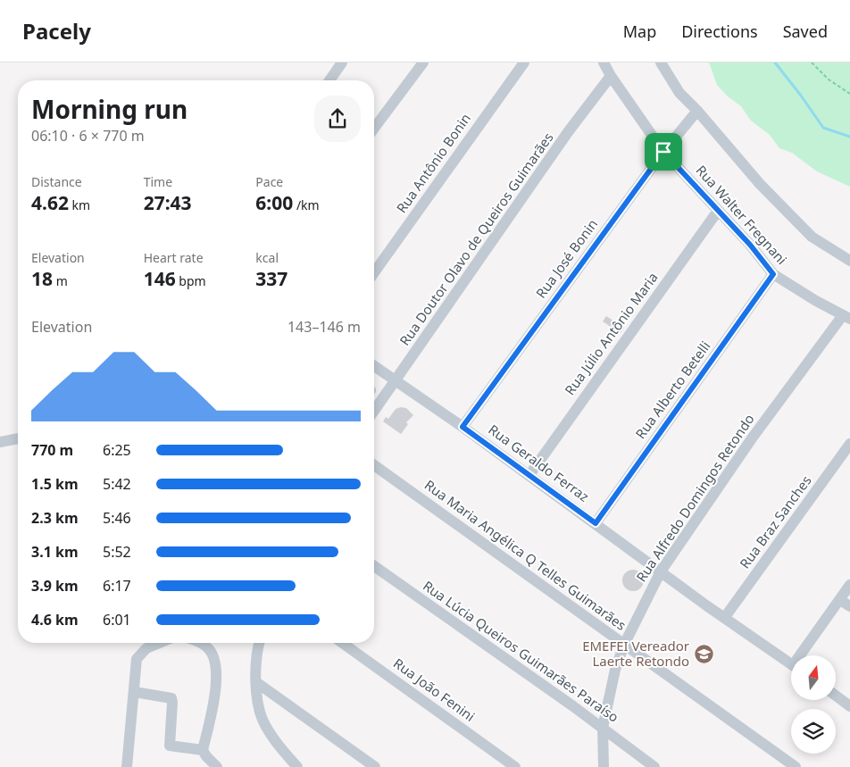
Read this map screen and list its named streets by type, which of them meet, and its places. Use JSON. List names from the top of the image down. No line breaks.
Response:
{"streets":{"street":["Rua Antônio Bonin","Rua Walter Fregnani","Rua Doutor Olavo de Queiros Guimarães","Rua José Bonin","Rua Júlio Antônio Maria","Rua Alberto Betelli","Rua Geraldo Ferraz","Rua Alfredo Domingos Retondo","Rua Braz Sanches","Rua Maria Angélica Q Telles Guimarães","Rua Lúcia Queiros Guimarães Paraíso","Rua João Fenini"]},"crossings":[["Rua Walter Fregnani","Rua Doutor Olavo de Queiros Guimarães"],["Rua Walter Fregnani","Rua José Bonin"],["Rua Walter Fregnani","Rua Júlio Antônio Maria"],["Rua Walter Fregnani","Rua Alberto Betelli"],["Rua Walter Fregnani","Rua Alfredo Domingos Retondo"],["Rua Doutor Olavo de Queiros Guimarães","Rua Geraldo Ferraz"],["Rua José Bonin","Rua Geraldo Ferraz"],["Rua Júlio Antônio Maria","Rua Geraldo Ferraz"],["Rua Alberto Betelli","Rua Geraldo Ferraz"],["Rua Geraldo Ferraz","Rua Alfredo Domingos Retondo"],["Rua Geraldo Ferraz","Rua Braz Sanches"],["Rua Alfredo Domingos Retondo","Rua Maria Angélica Q Telles Guimarães"],["Rua Alfredo Domingos Retondo","Rua Lúcia Queiros Guimarães Paraíso"]],"places":{"school or university":["EMEFEI Vereador Laerte Retondo"]},"north":"top","page":{"header":"Pacely","nav":["Map","Directions","Saved"],"heading":["Morning run","06:10 · 6 × 770 m"],"stats":[["Distance","4.62 km"],["Time","27:43"],["Pace","6:00 /km"],["Elevation","18 m"],["Heart rate","146 bpm"],["kcal","337"]],"chart":["Elevation","143–146 m"],"list":[{"name":"770 m","note":"6:25"},{"name":"1.5 km","note":"5:42"},{"name":"2.3 km","note":"5:46"},{"name":"3.1 km","note":"5:52"},{"name":"3.9 km","note":"6:17"},{"name":"4.6 km","note":"6:01"}]}}
